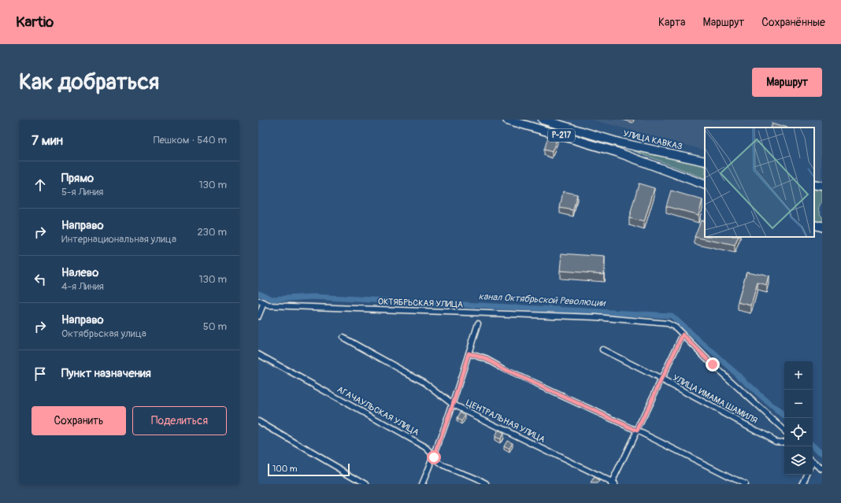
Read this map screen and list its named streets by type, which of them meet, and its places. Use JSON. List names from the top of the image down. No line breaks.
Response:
{"streets":{"highway":["Р-217","УЛИЦА КАВКАЗ"],"street":["ОКТЯБРЬСКАЯ УЛИЦА","УЛИЦА ИМАМА ШАМИЛЯ","АГАЧАУЛЬСКАЯ УЛИЦА","ЦЕНТРАЛЬНАЯ УЛИЦА"]},"water":["канал Октябрьской Революции"],"scale_bar":"100 m","page":{"header":"Kartio","nav":["Карта","Маршрут","Сохранённые"],"buttons":["Маршрут",["Сохранить","Поделиться"]],"title":"Как добраться","heading":["7 мин","Пешком · 540 m"],"list":[["Прямо","5-я Линия","130 m"],["Направо","Интернациональная улица","230 m"],["Налево","4-я Линия","130 m"],["Направо","Октябрьская улица","50 m"],"Пункт назначения"],"map_buttons":["+","−"],"scale":"100 m"}}
